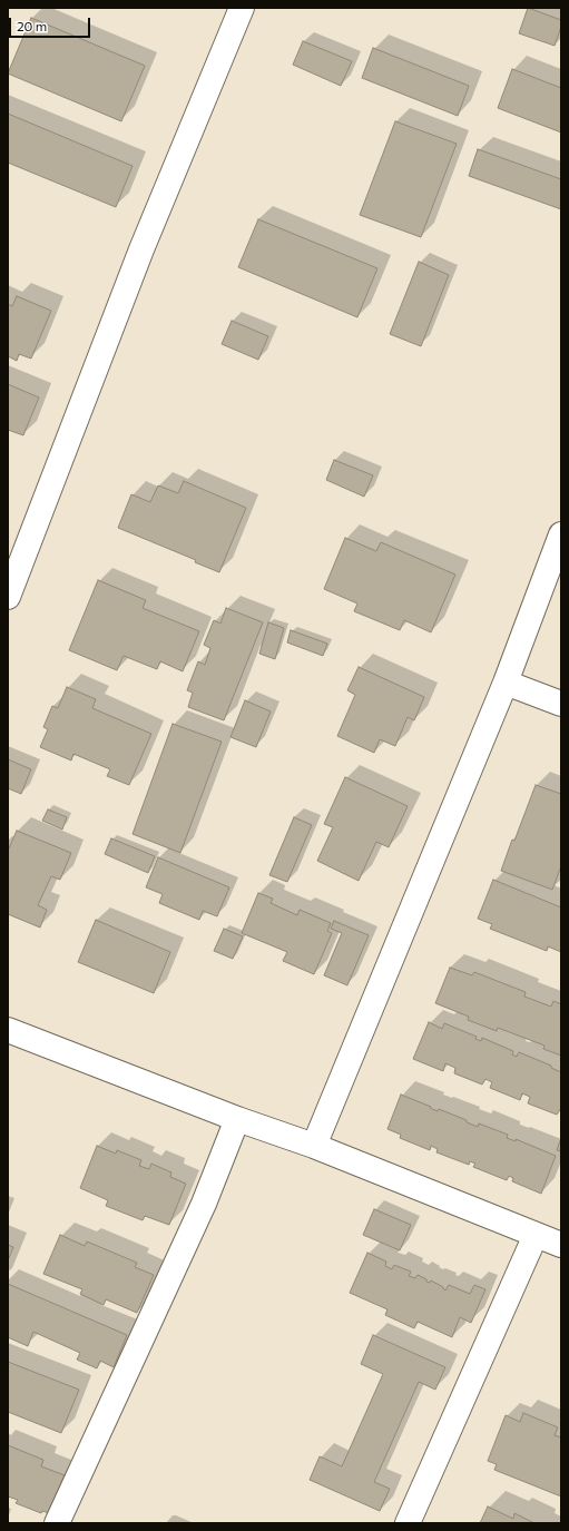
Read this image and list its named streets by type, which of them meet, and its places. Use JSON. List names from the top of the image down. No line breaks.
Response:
{"scale_bar":"20 m"}
